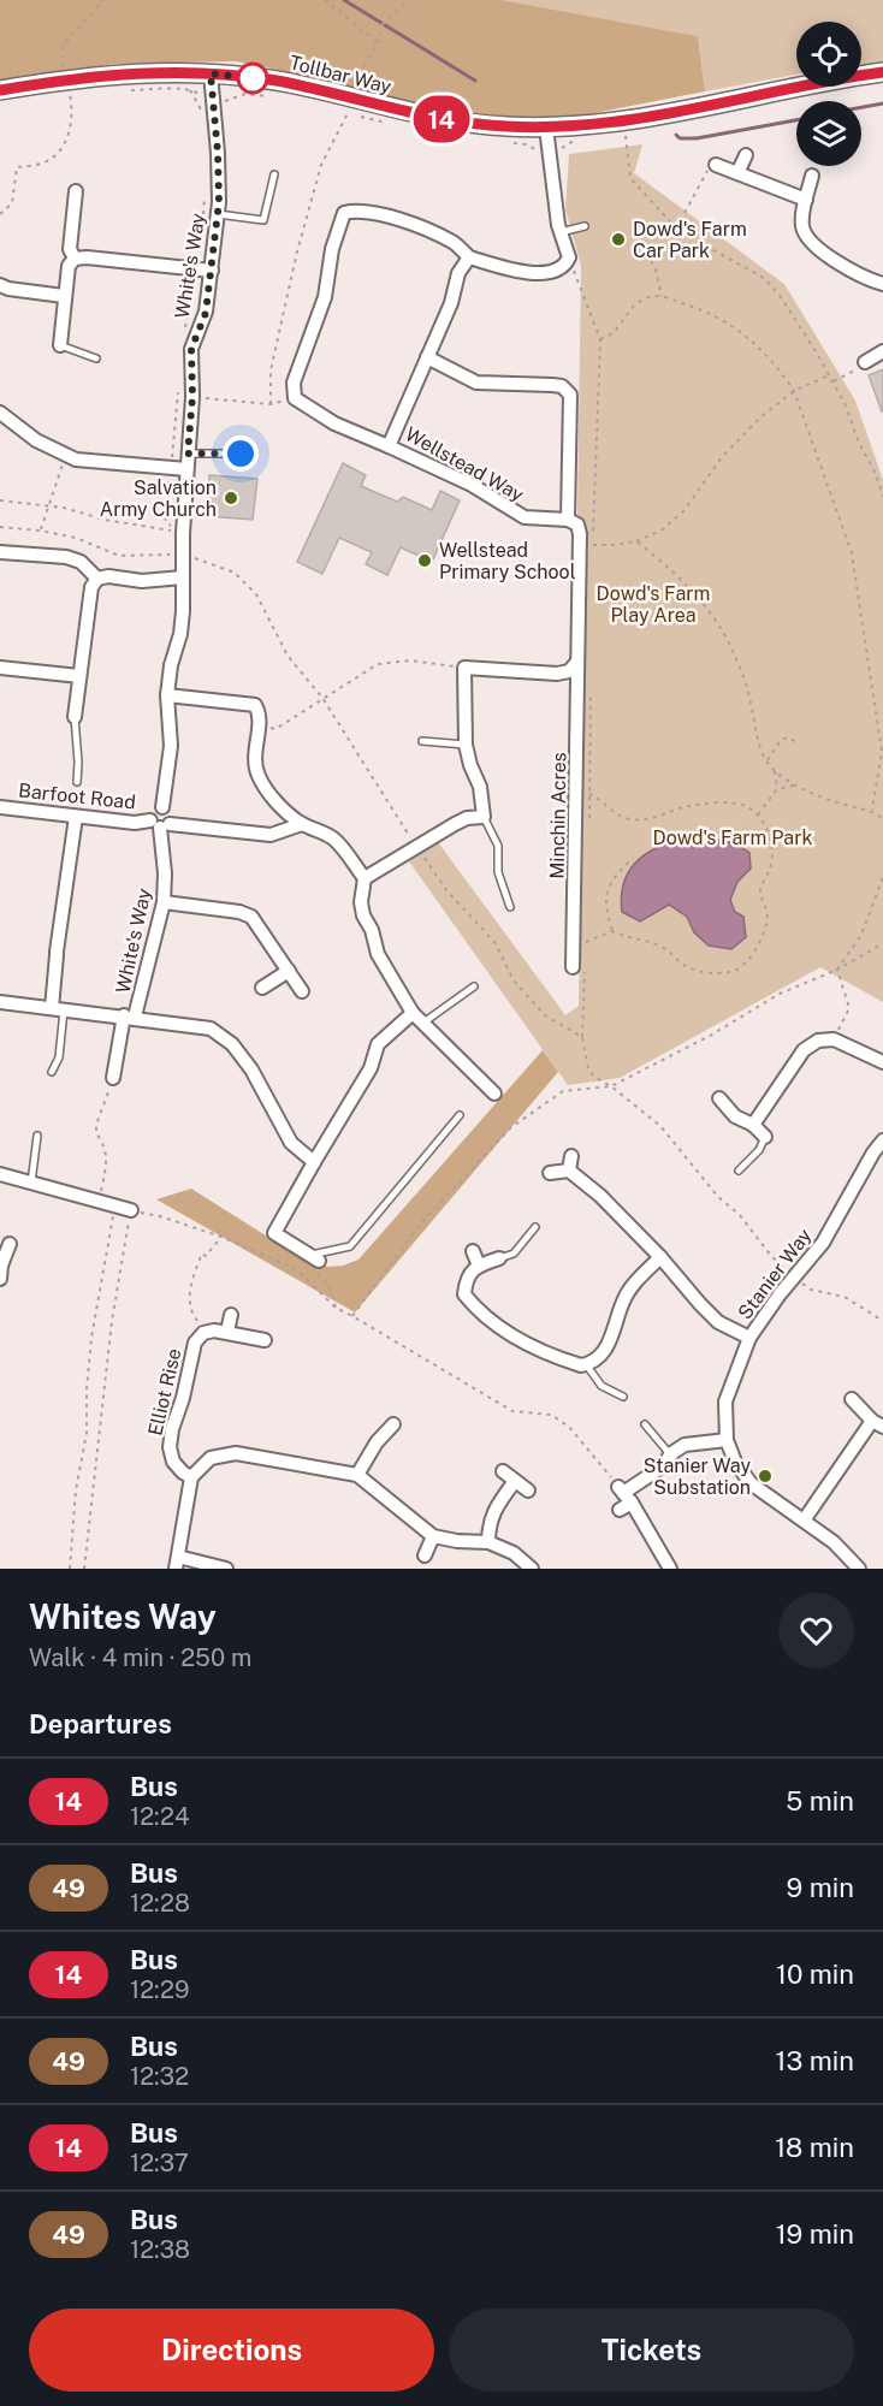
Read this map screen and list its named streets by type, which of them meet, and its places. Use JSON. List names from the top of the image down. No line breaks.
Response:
{"streets":{"main road":["Tollbar Way"],"street":["White's Way","Wellstead Way","Barfoot Road","Minchin Acres","Stanier Way","Elliot Rise"]},"crossings":[["Tollbar Way","White's Way"],["White's Way","Barfoot Road"]],"parks":["Dowd's Farm Play Area","Dowd's Farm Park"],"places":["Dowd's Farm Car Park","Salvation Army Church","Wellstead Primary School","Stanier Way Substation"],"lines":["bus line 14"],"page":{"on_map":"14","heading":[["Whites Way","Walk · 4 min · 250 m"],"Departures"],"list":[{"mark":"14","name":"Bus","note":"12:24","value":"5 min"},{"mark":"49","name":"Bus","note":"12:28","value":"9 min"},{"mark":"14","name":"Bus","note":"12:29","value":"10 min"},{"mark":"49","name":"Bus","note":"12:32","value":"13 min"},{"mark":"14","name":"Bus","note":"12:37","value":"18 min"},{"mark":"49","name":"Bus","note":"12:38","value":"19 min"}],"buttons":["Directions","Tickets"]}}
